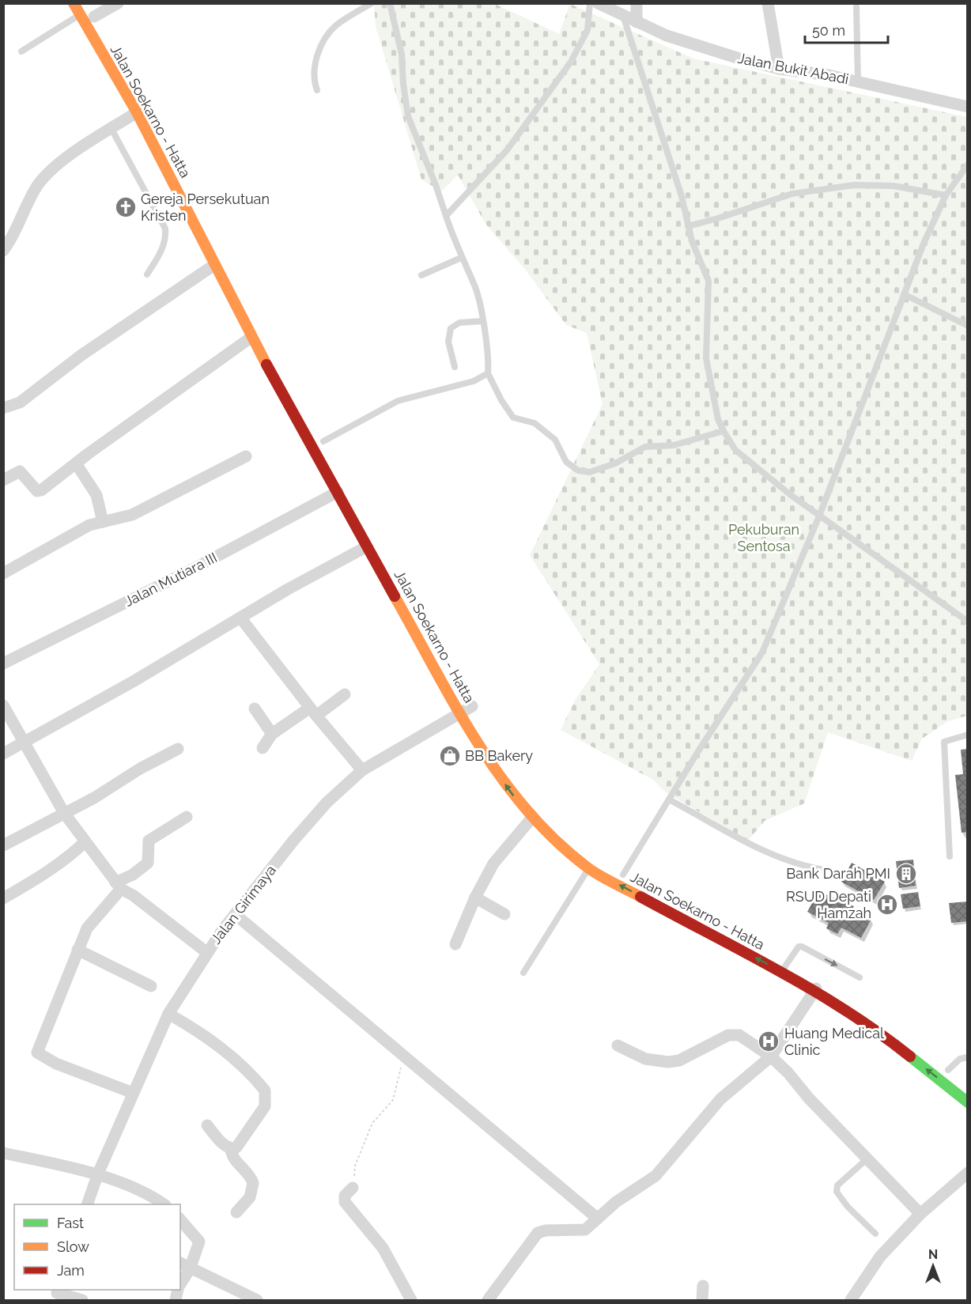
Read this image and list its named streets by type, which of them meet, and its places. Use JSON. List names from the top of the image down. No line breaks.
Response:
{"streets":{"highway":["Jalan Soekarno - Hatta"],"street":["Jalan Bukit Abadi","Jalan Mutiara III","Jalan Girimaya"]},"crossings":[["Jalan Soekarno - Hatta","Jalan Mutiara III"],["Jalan Soekarno - Hatta","Jalan Girimaya"]],"parks":["Pekuburan Sentosa"],"places":{"church":["Gereja Persekutuan Kristen"],"shop":["BB Bakery"],"building":["Bank Darah PMI"],"hospital":["RSUD Depati Hamzah","Huang Medical Clinic"]},"legend":["Fast","Slow","Jam"],"scale_bar":"50 m","north":"top"}
